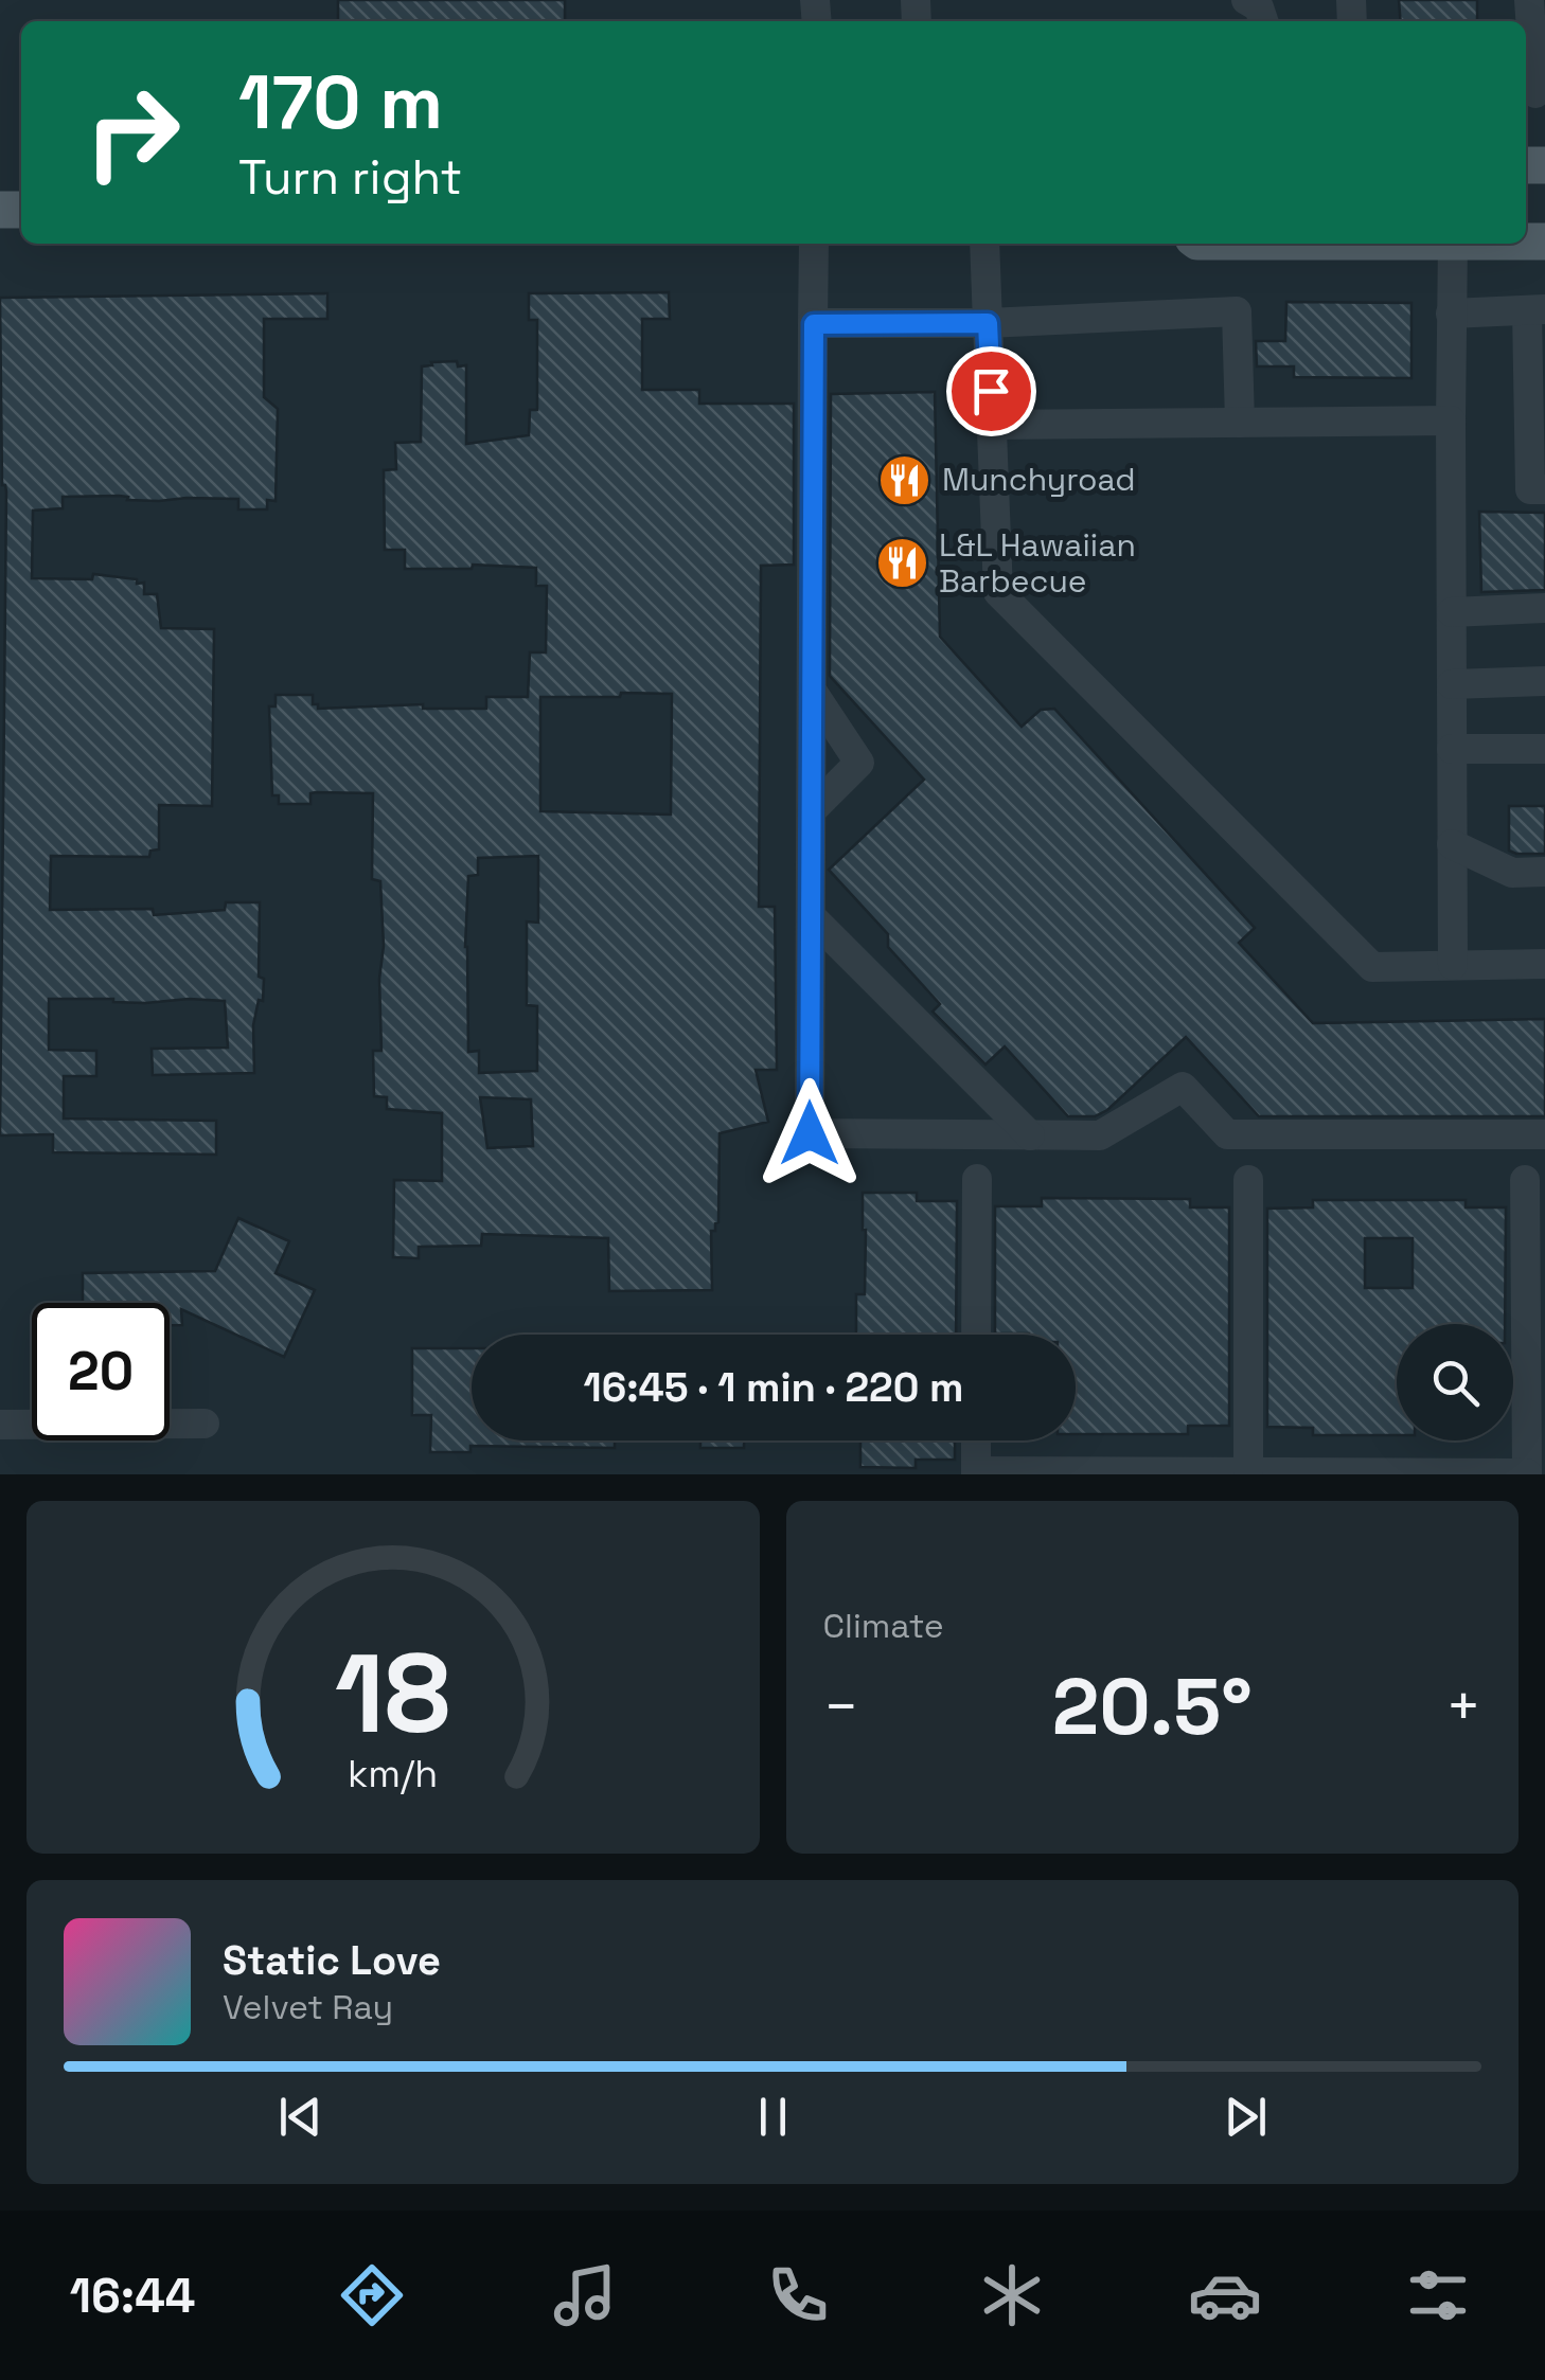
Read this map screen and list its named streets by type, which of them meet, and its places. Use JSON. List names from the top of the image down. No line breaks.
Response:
{"places":{"restaurant":["Munchyroad","L&L Hawaiian Barbecue"]},"page":{"turn":["170 m","Turn right"],"limit":"20","trip":"16:45 · 1 min · 220 m","tile":"Climate","heat":["−","20.5°","+"],"song":["Static Love","Velvet Ray"],"tabs":"16:44","gauge":["18","km/h"]}}
